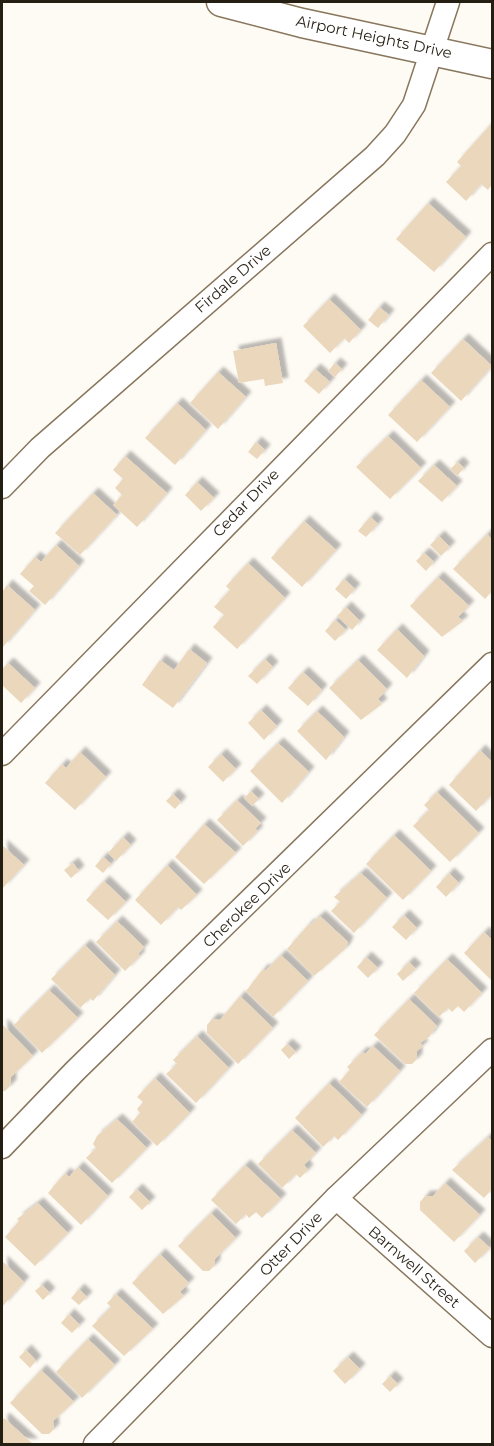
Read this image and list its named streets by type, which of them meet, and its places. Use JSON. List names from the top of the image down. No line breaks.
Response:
{"streets":{"street":["Airport Heights Drive","Firdale Drive","Cedar Drive","Cherokee Drive","Otter Drive","Barnwell Street"]},"crossings":[["Airport Heights Drive","Firdale Drive"],["Otter Drive","Barnwell Street"]]}
